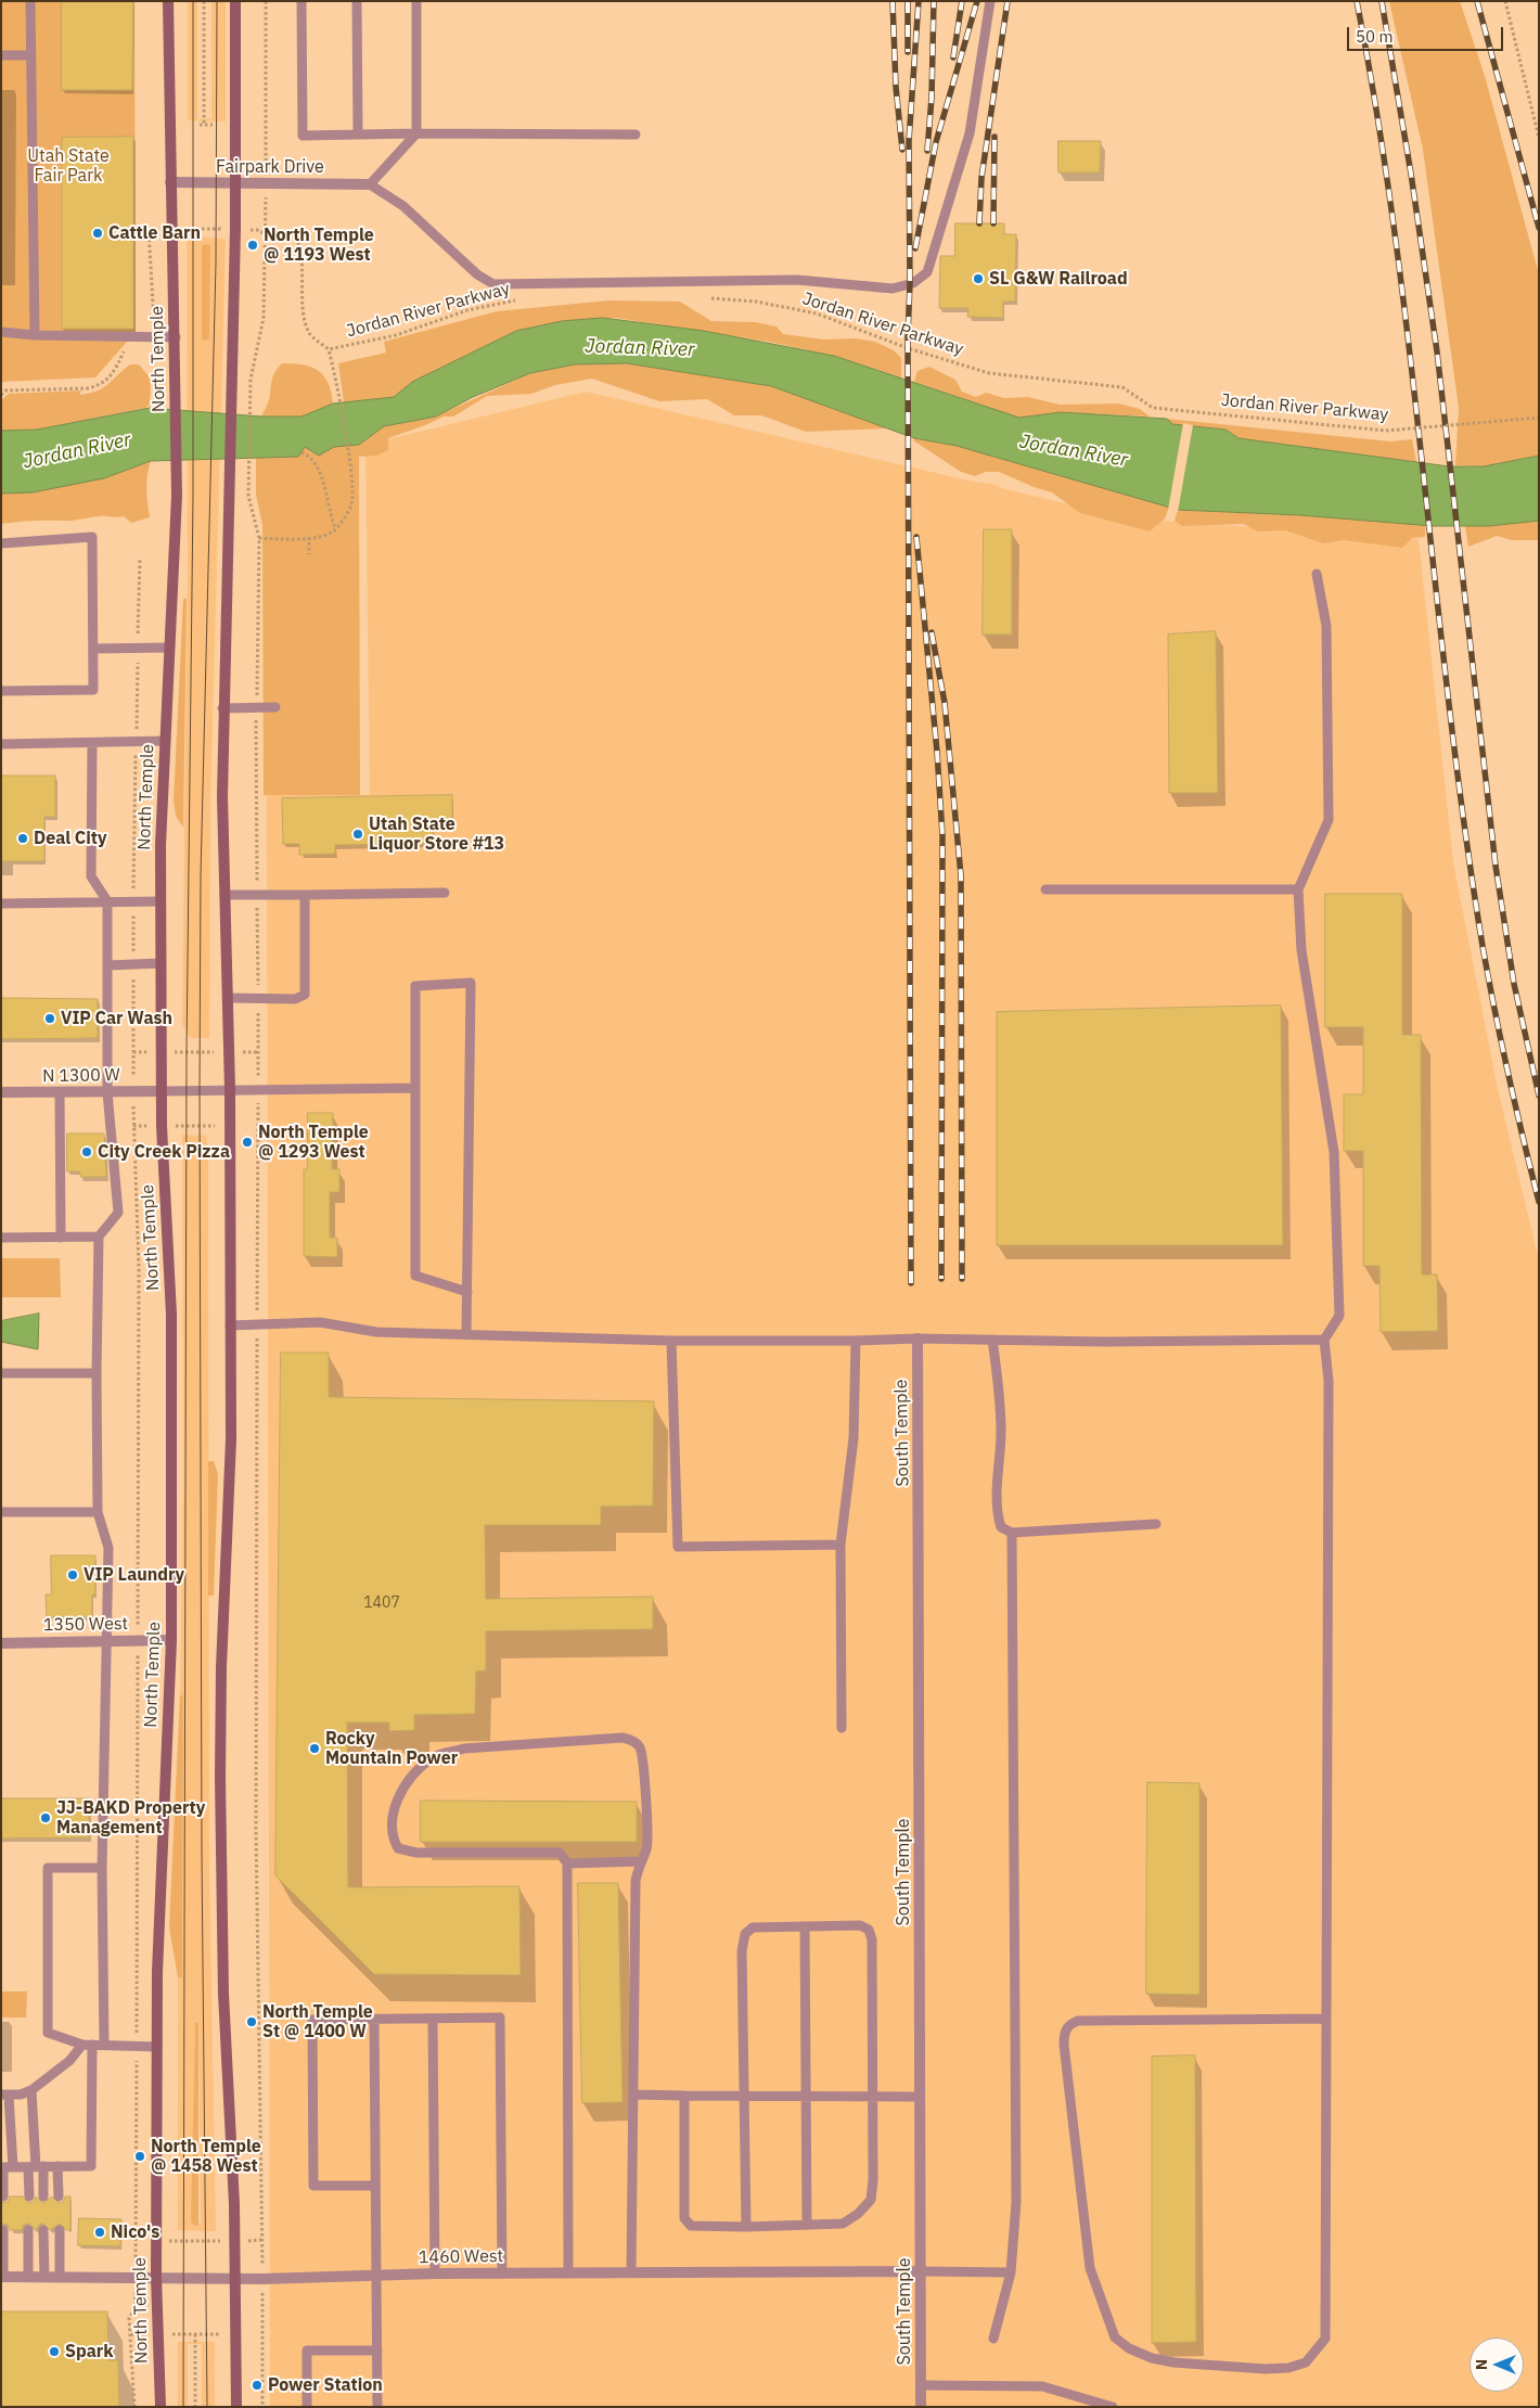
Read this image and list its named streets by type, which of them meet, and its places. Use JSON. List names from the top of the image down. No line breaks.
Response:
{"streets":{"main road":["North Temple"],"street":["Fairpark Drive","N 1300 W","South Temple","1350 West","1460 West"],"path":["Jordan River Parkway"]},"crossings":[["Fairpark Drive","North Temple"],["Jordan River Parkway","North Temple"],["North Temple","N 1300 W"],["North Temple","1350 West"],["North Temple","1460 West"],["South Temple","1460 West"]],"water":["Jordan River"],"parks":["Utah State Fair Park"],"places":["Cattle Barn","North Temple @ 1193 West","SL G&W Railroad","Utah State Liquor Store #13","Deal City","VIP Car Wash","North Temple @ 1293 West","City Creek Pizza","VIP Laundry","Rocky Mountain Power","JJ-BAKD Property Management","North Temple St @ 1400 W","North Temple @ 1458 West","Nico's","Spark","Power Station"],"house_numbers":["1407"],"scale_bar":"50 m","north":"left"}
